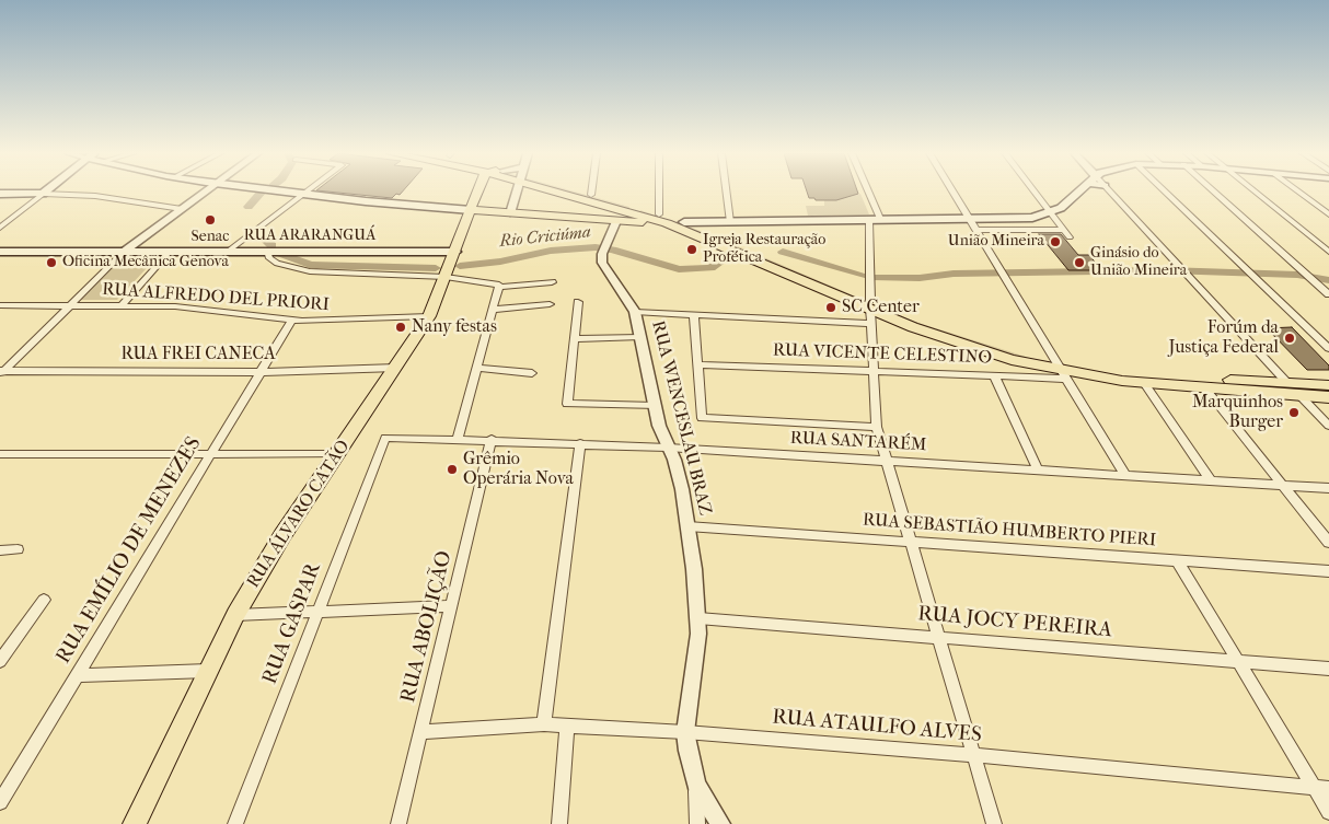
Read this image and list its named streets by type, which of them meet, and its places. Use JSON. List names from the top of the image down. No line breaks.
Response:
{"streets":{"main road":["RUA ARARANGUÁ","RUA ÁLVARO CATÃO"],"street":["RUA ALFREDO DEL PRIORI","RUA FREI CANECA","RUA VICENTE CELESTINO","RUA WENCESLAU BRAZ","RUA SANTARÉM","RUA SEBASTIÃO HUMBERTO PIERI","RUA EMÍLIO DE MENEZES","RUA JOCY PEREIRA","RUA GASPAR","RUA ABOLIÇÃO","RUA ATAULFO ALVES"]},"crossings":[["RUA ARARANGUÁ","RUA ÁLVARO CATÃO"],["RUA ALFREDO DEL PRIORI","RUA ÁLVARO CATÃO"],["RUA ALFREDO DEL PRIORI","RUA EMÍLIO DE MENEZES"],["RUA FREI CANECA","RUA ÁLVARO CATÃO"],["RUA FREI CANECA","RUA EMÍLIO DE MENEZES"],["RUA WENCESLAU BRAZ","RUA SANTARÉM"],["RUA WENCESLAU BRAZ","RUA SEBASTIÃO HUMBERTO PIERI"],["RUA WENCESLAU BRAZ","RUA JOCY PEREIRA"],["RUA WENCESLAU BRAZ","RUA ATAULFO ALVES"],["RUA SANTARÉM","RUA GASPAR"],["RUA SANTARÉM","RUA ABOLIÇÃO"],["RUA ABOLIÇÃO","RUA ATAULFO ALVES"]],"water":["Rio Criciúma"],"places":["Senac","União Mineira","Igreja Restauração Profética","Oficina Mecânica Genova","Ginásio do União Mineira","SC Center","Nany festas","Forúm da Justiça Federal","Marquinhos Burger","Grêmio Operária Nova"]}
